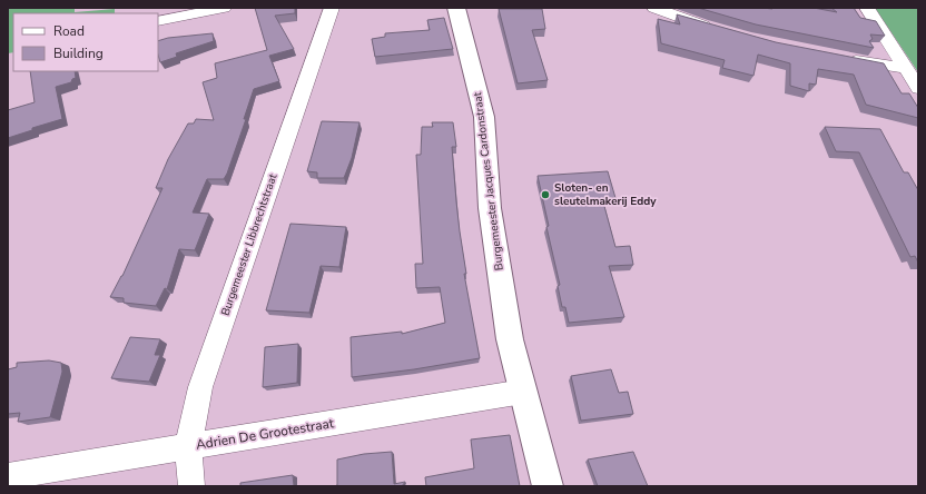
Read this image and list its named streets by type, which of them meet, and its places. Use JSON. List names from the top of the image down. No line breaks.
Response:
{"streets":{"street":["Burgemeester Jacques Cardonstraat","Burgemeester Libbrechtstraat","Adrien De Grootestraat"]},"crossings":[["Burgemeester Jacques Cardonstraat","Adrien De Grootestraat"],["Burgemeester Libbrechtstraat","Adrien De Grootestraat"]],"places":["Sloten- en sleutelmakerij Eddy"],"legend":["Road","Building"]}
